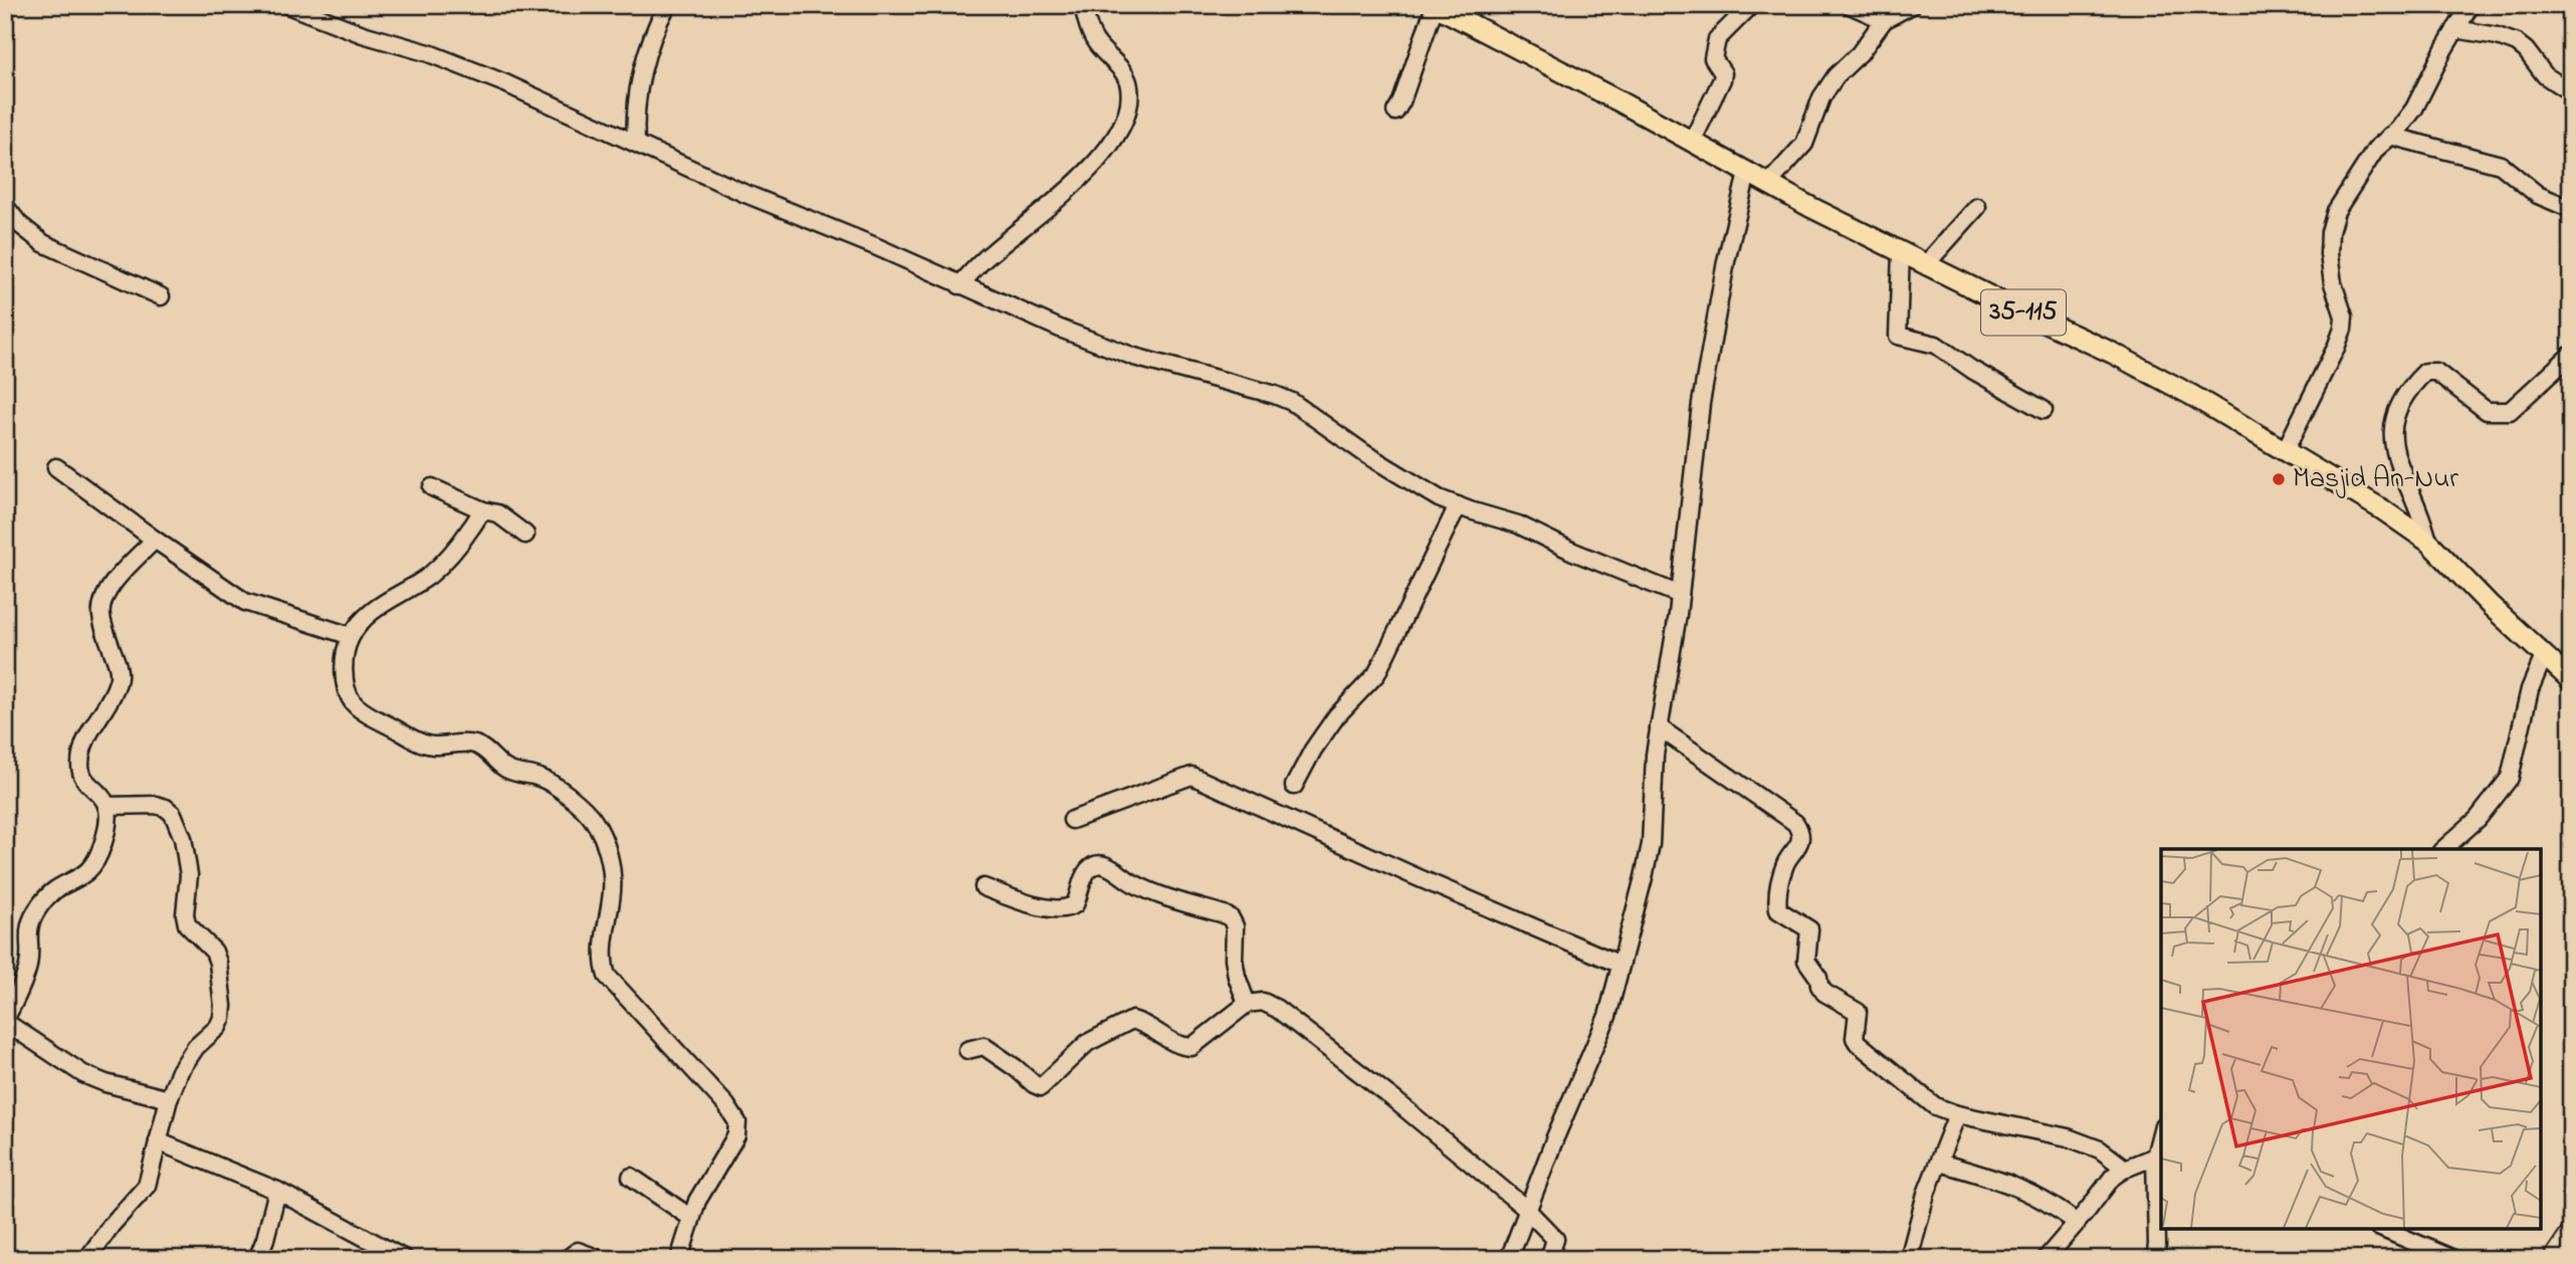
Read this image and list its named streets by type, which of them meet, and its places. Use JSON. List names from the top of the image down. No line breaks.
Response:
{"streets":{"main road":["35-115"]},"places":["Masjid An-Nur"]}
